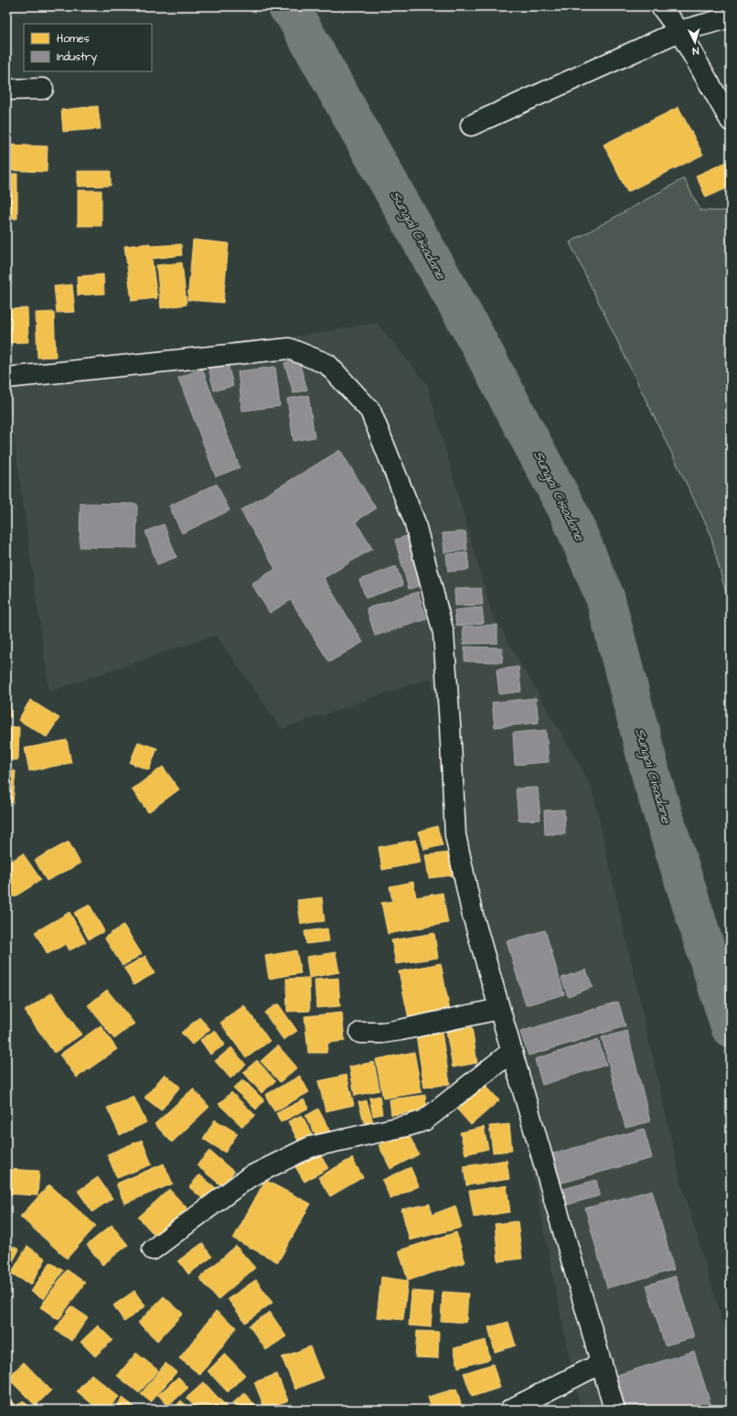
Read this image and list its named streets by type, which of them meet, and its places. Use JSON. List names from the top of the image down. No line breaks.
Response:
{"water":["Sungai Cisadane"],"legend":["Homes","Industry"],"north":"bottom"}
